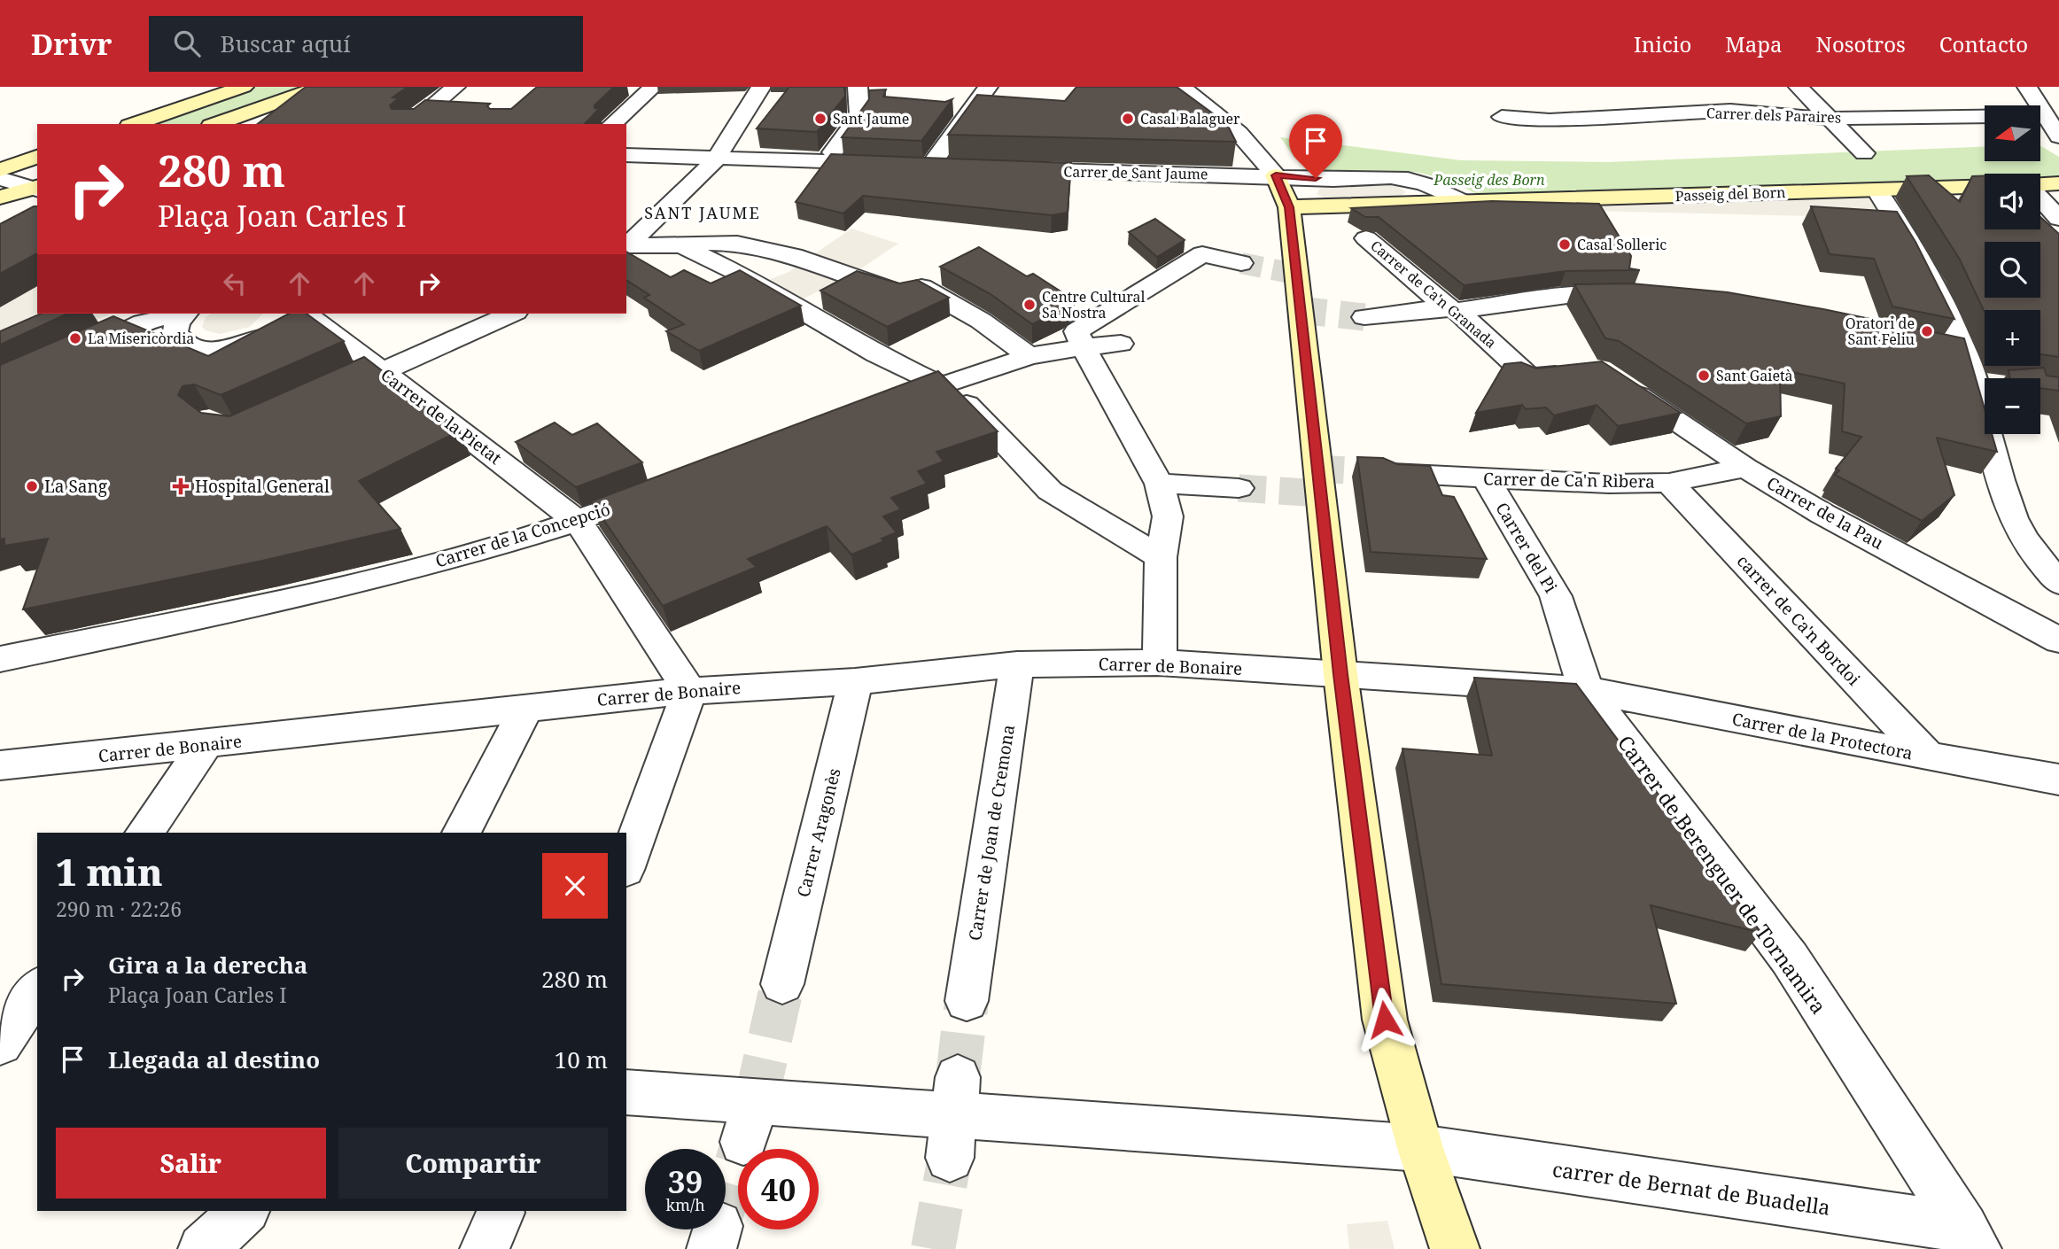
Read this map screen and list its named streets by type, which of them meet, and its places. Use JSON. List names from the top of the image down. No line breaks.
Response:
{"streets":{"street":["Carrer dels Paraires","Carrer de Sant Jaume","Passeig del Born","Carrer de Ca'n Granada","Carrer de la Pietat","Carrer de Ca'n Ribera","Carrer de la Pau","Carrer de la Concepció","Carrer del Pi","carrer de Ca'n Bordoi","Carrer de Bonaire","Carrer de la Protectora","Carrer Aragonès","Carrer de Joan de Cremona","Carrer de Berenguer de Tornamira","carrer de Bernat de Buadella"]},"crossings":[["Carrer de Sant Jaume","Passeig del Born"],["Carrer de la Pietat","Carrer de la Concepció"],["Carrer de la Pietat","Carrer de Bonaire"],["Carrer de Ca'n Ribera","Carrer de la Pau"],["Carrer de Ca'n Ribera","Carrer del Pi"],["Carrer de Ca'n Ribera","carrer de Ca'n Bordoi"],["Carrer del Pi","Carrer de la Protectora"],["Carrer del Pi","Carrer de Berenguer de Tornamira"],["carrer de Ca'n Bordoi","Carrer de la Protectora"],["Carrer de Bonaire","Carrer Aragonès"],["Carrer de Bonaire","Carrer de Joan de Cremona"],["Carrer de la Protectora","Carrer de Berenguer de Tornamira"],["Carrer de Berenguer de Tornamira","carrer de Bernat de Buadella"]],"districts":["SANT JAUME"],"parks":["Passeig des Born"],"places":{"other":["Sant Jaume","Casal Balaguer","Casal Solleric","Centre Cultural Sa Nostra","Oratori de Sant Feliu","La Misericòrdia","Sant Gaietà","La Sang"],"health":["Hospital General"]},"north":"left","page":{"header":"Drivr","search":"Buscar aquí","nav":["Inicio","Mapa","Nosotros","Contacto"],"map_buttons":["+","−"],"turn":["280 m","Plaça Joan Carles I"],"heading":["1 min","290 m · 22:26"],"list":[{"name":"Gira a la derecha","note":"Plaça Joan Carles I","value":"280 m"},{"name":"Llegada al destino","value":"10 m"}],"buttons":["Salir","Compartir"],"speed":"39 km/h","limit":"40"}}
